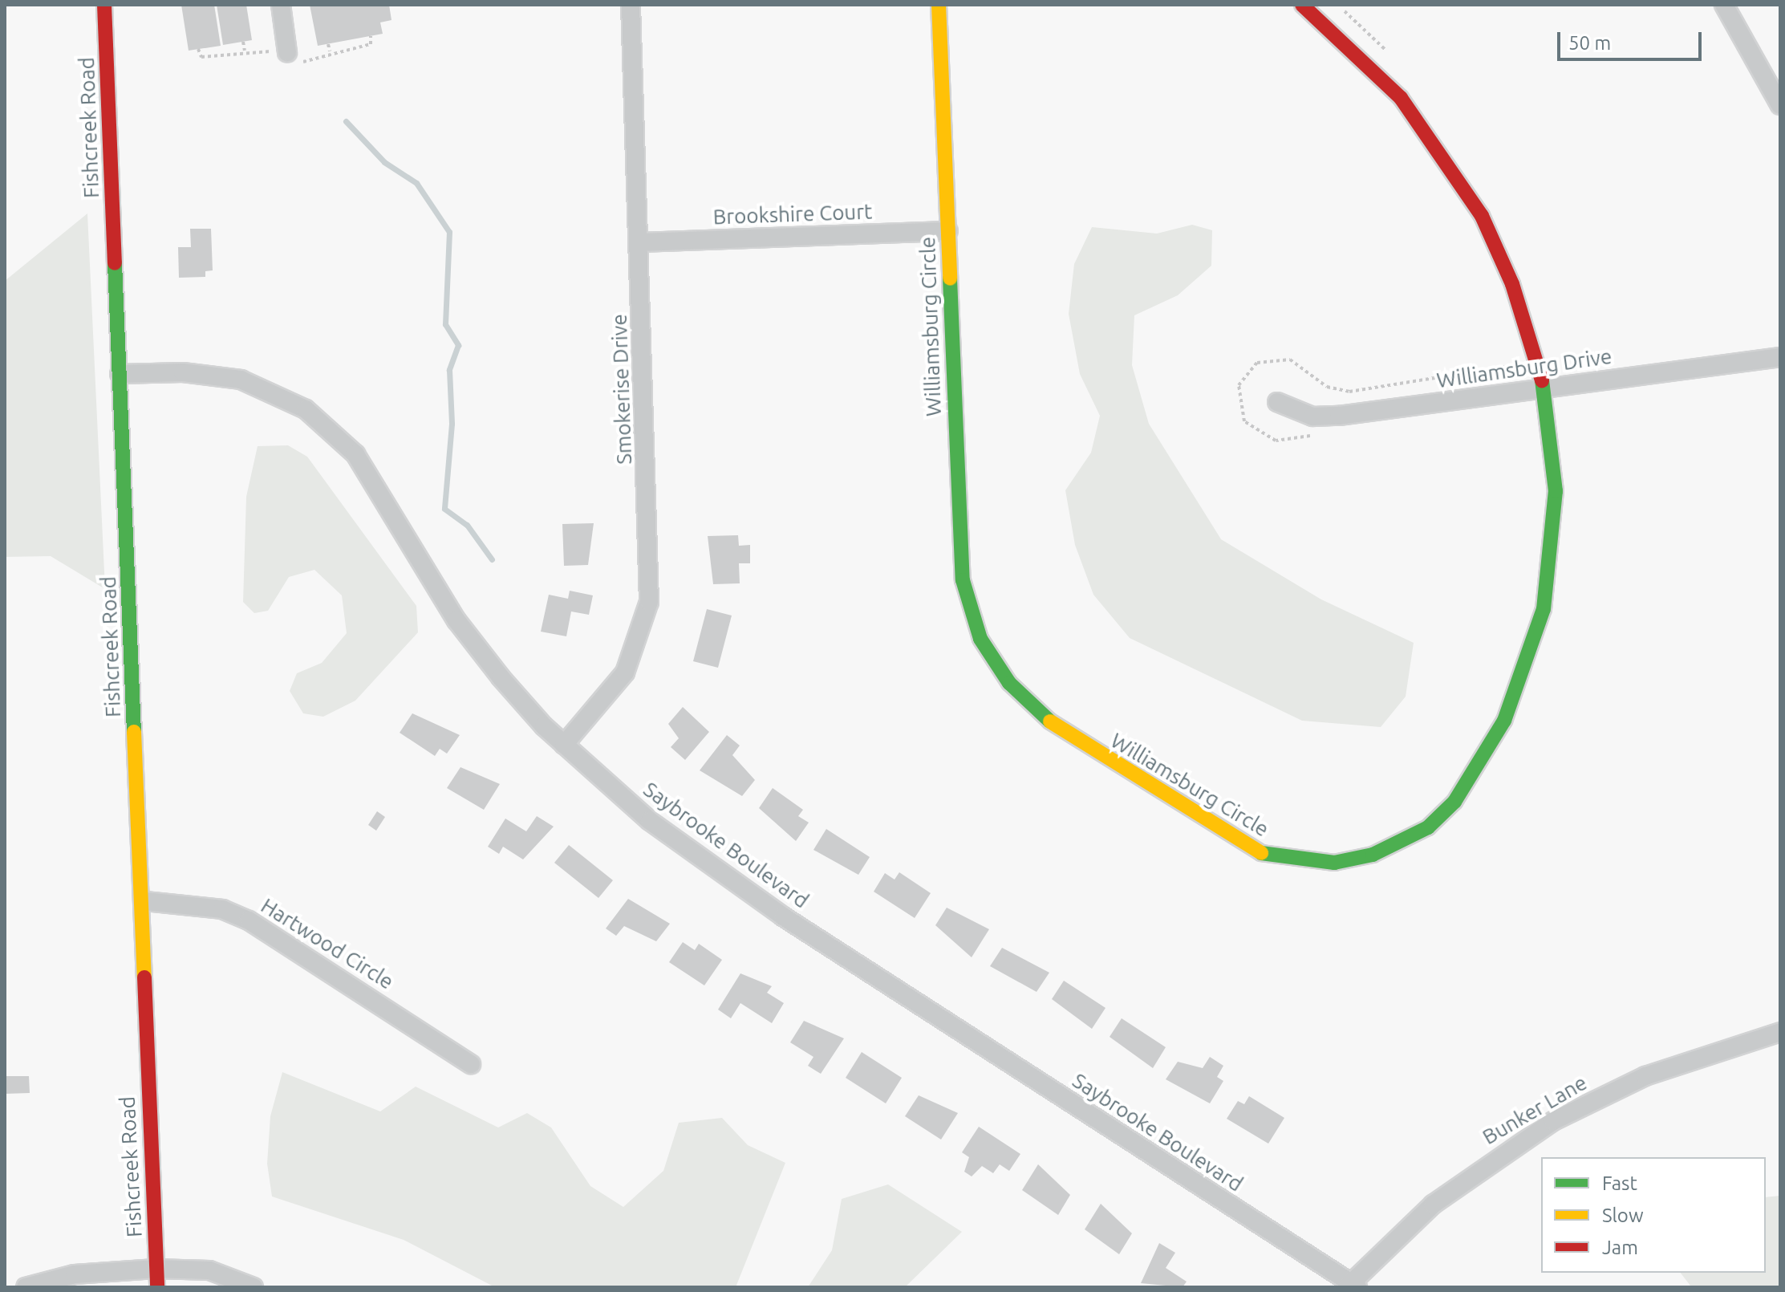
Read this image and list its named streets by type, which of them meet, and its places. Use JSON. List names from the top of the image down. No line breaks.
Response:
{"streets":{"street":["Fishcreek Road","Brookshire Court","Williamsburg Circle","Williamsburg Drive","Smokerise Drive","Saybrooke Boulevard","Hartwood Circle","Bunker Lane"]},"crossings":[["Fishcreek Road","Saybrooke Boulevard"],["Fishcreek Road","Hartwood Circle"],["Brookshire Court","Williamsburg Circle"],["Brookshire Court","Smokerise Drive"],["Williamsburg Circle","Williamsburg Drive"],["Smokerise Drive","Saybrooke Boulevard"],["Saybrooke Boulevard","Bunker Lane"]],"legend":["Fast","Slow","Jam"],"scale_bar":"50 m"}
